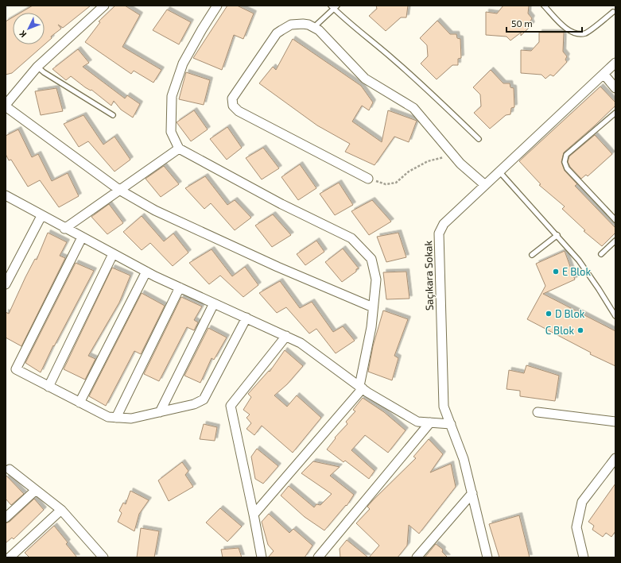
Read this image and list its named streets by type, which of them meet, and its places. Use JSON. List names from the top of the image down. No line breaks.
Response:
{"streets":{"street":["Saçıkara Sokak"]},"places":["E Blok","D Blok","C Blok"],"scale_bar":"50 m","north":"bottom left"}
